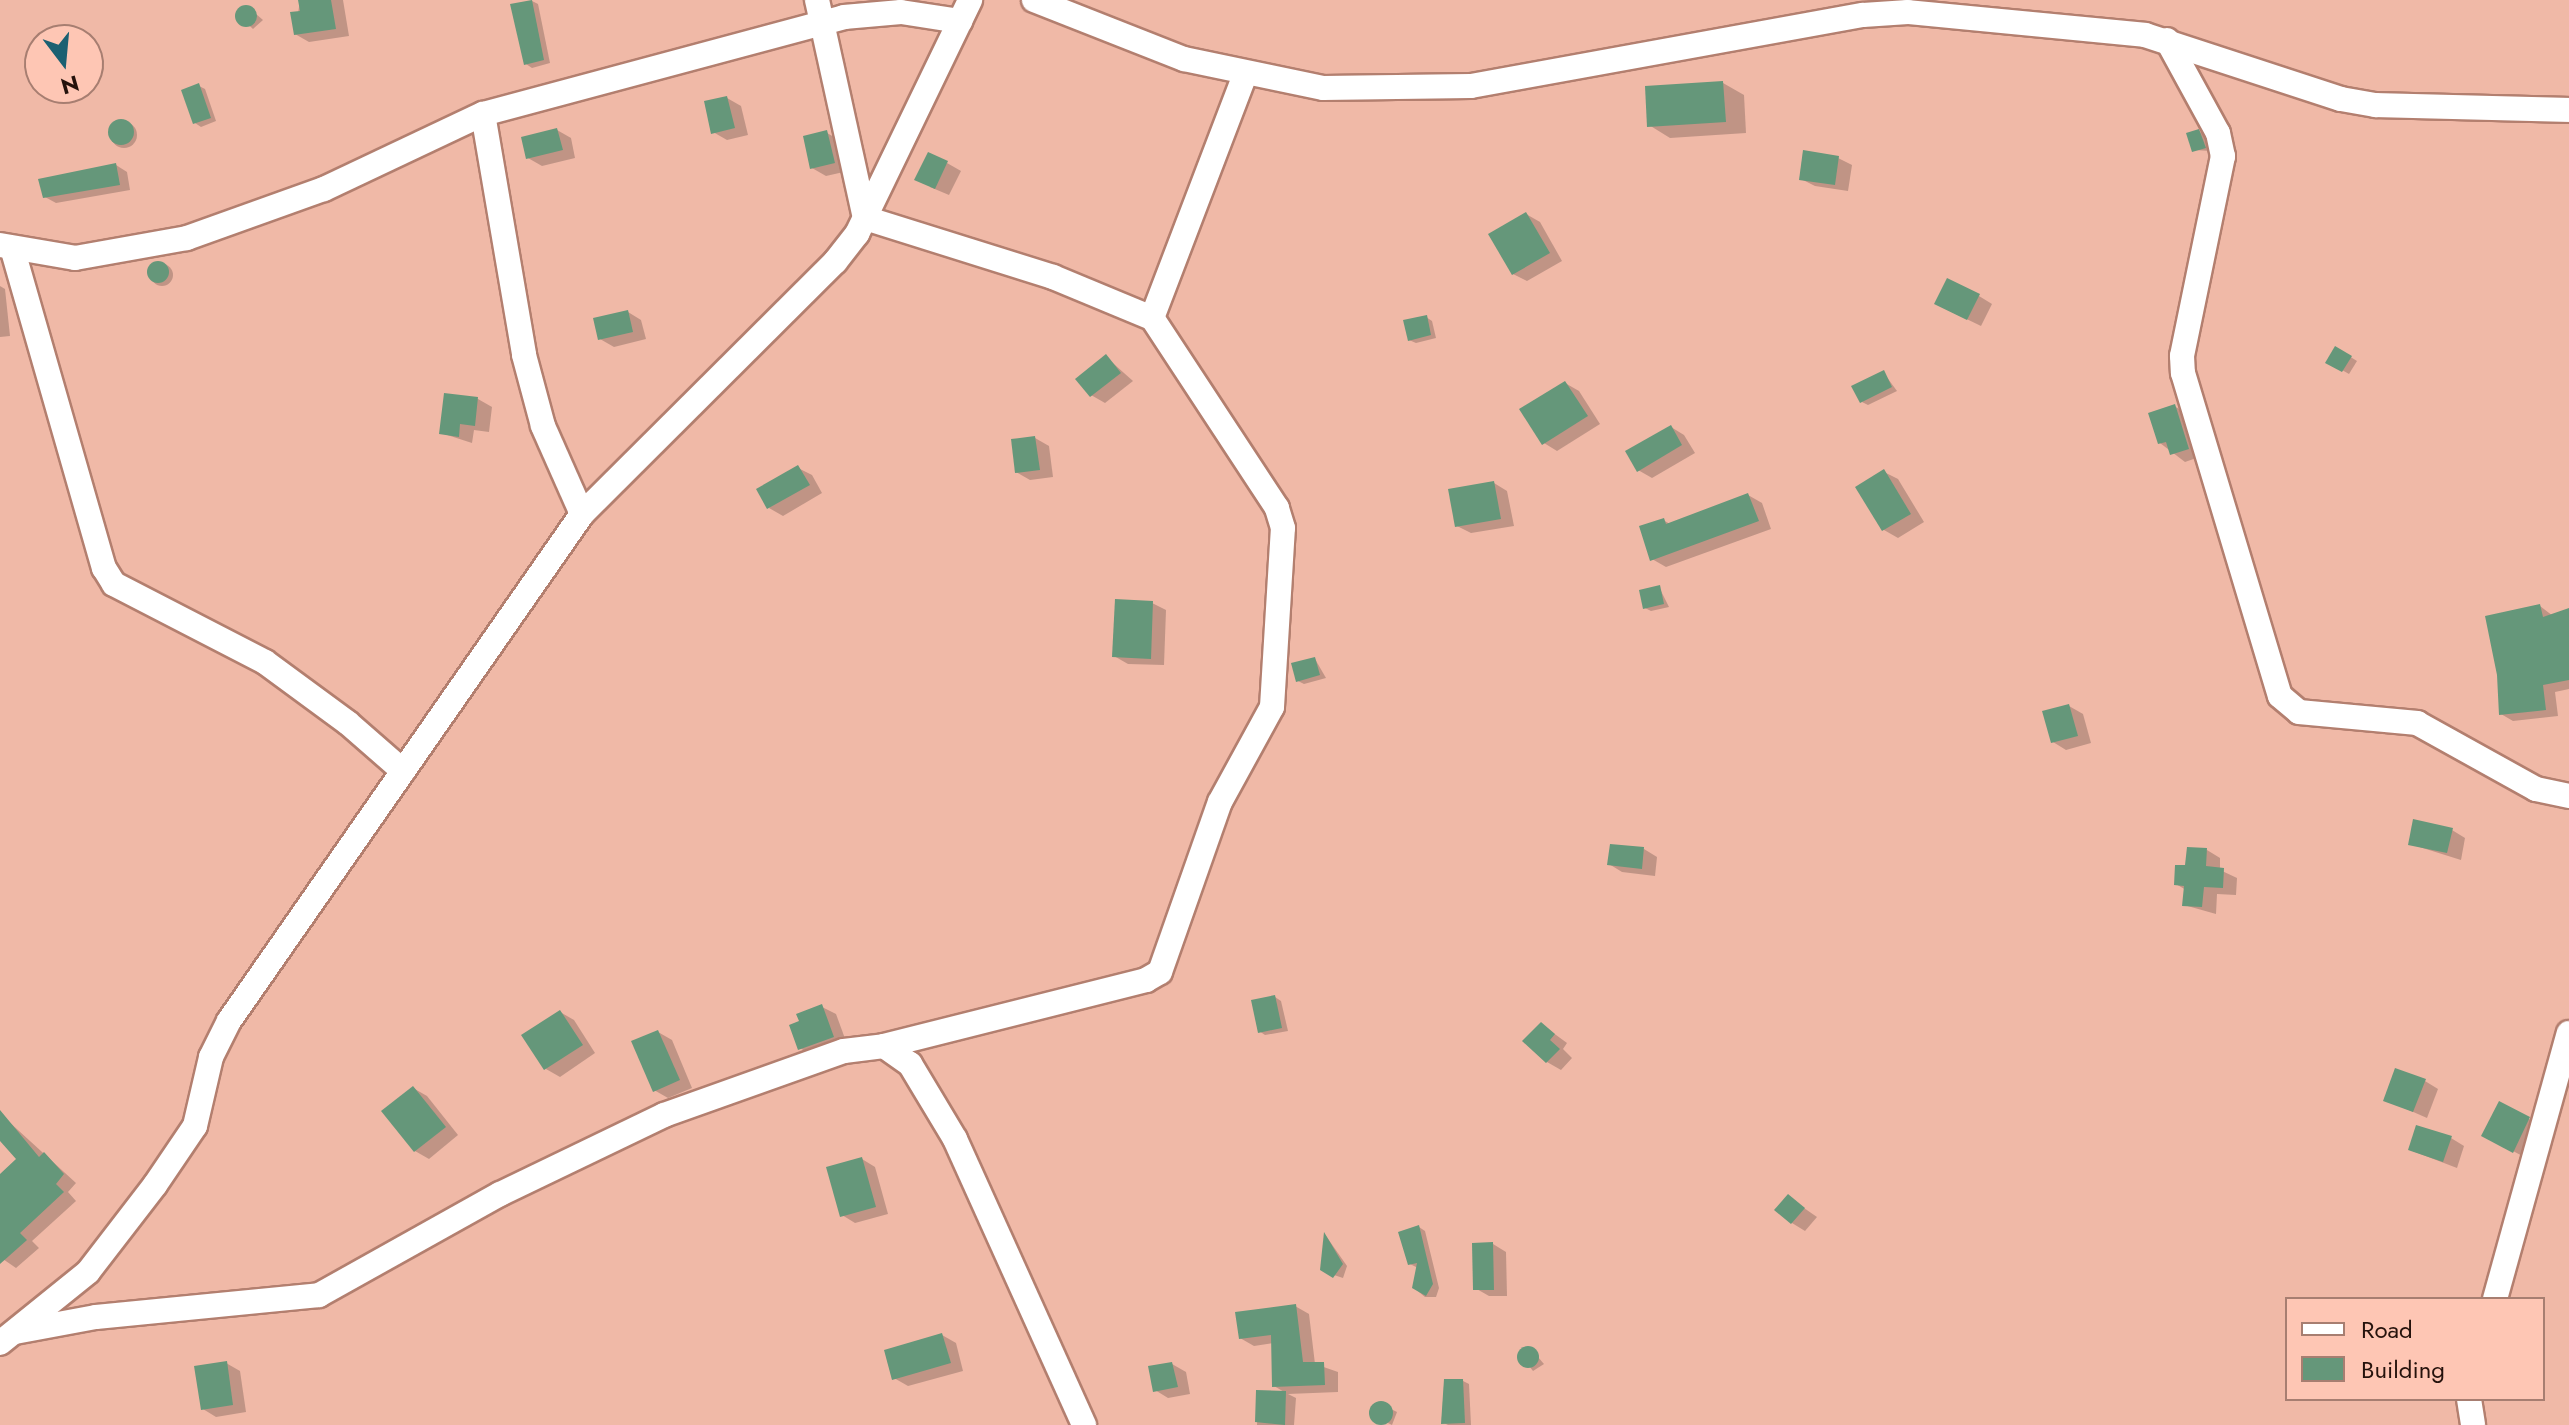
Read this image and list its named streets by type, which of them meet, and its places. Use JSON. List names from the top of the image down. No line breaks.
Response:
{"legend":["Road","Building"],"north":"bottom"}
